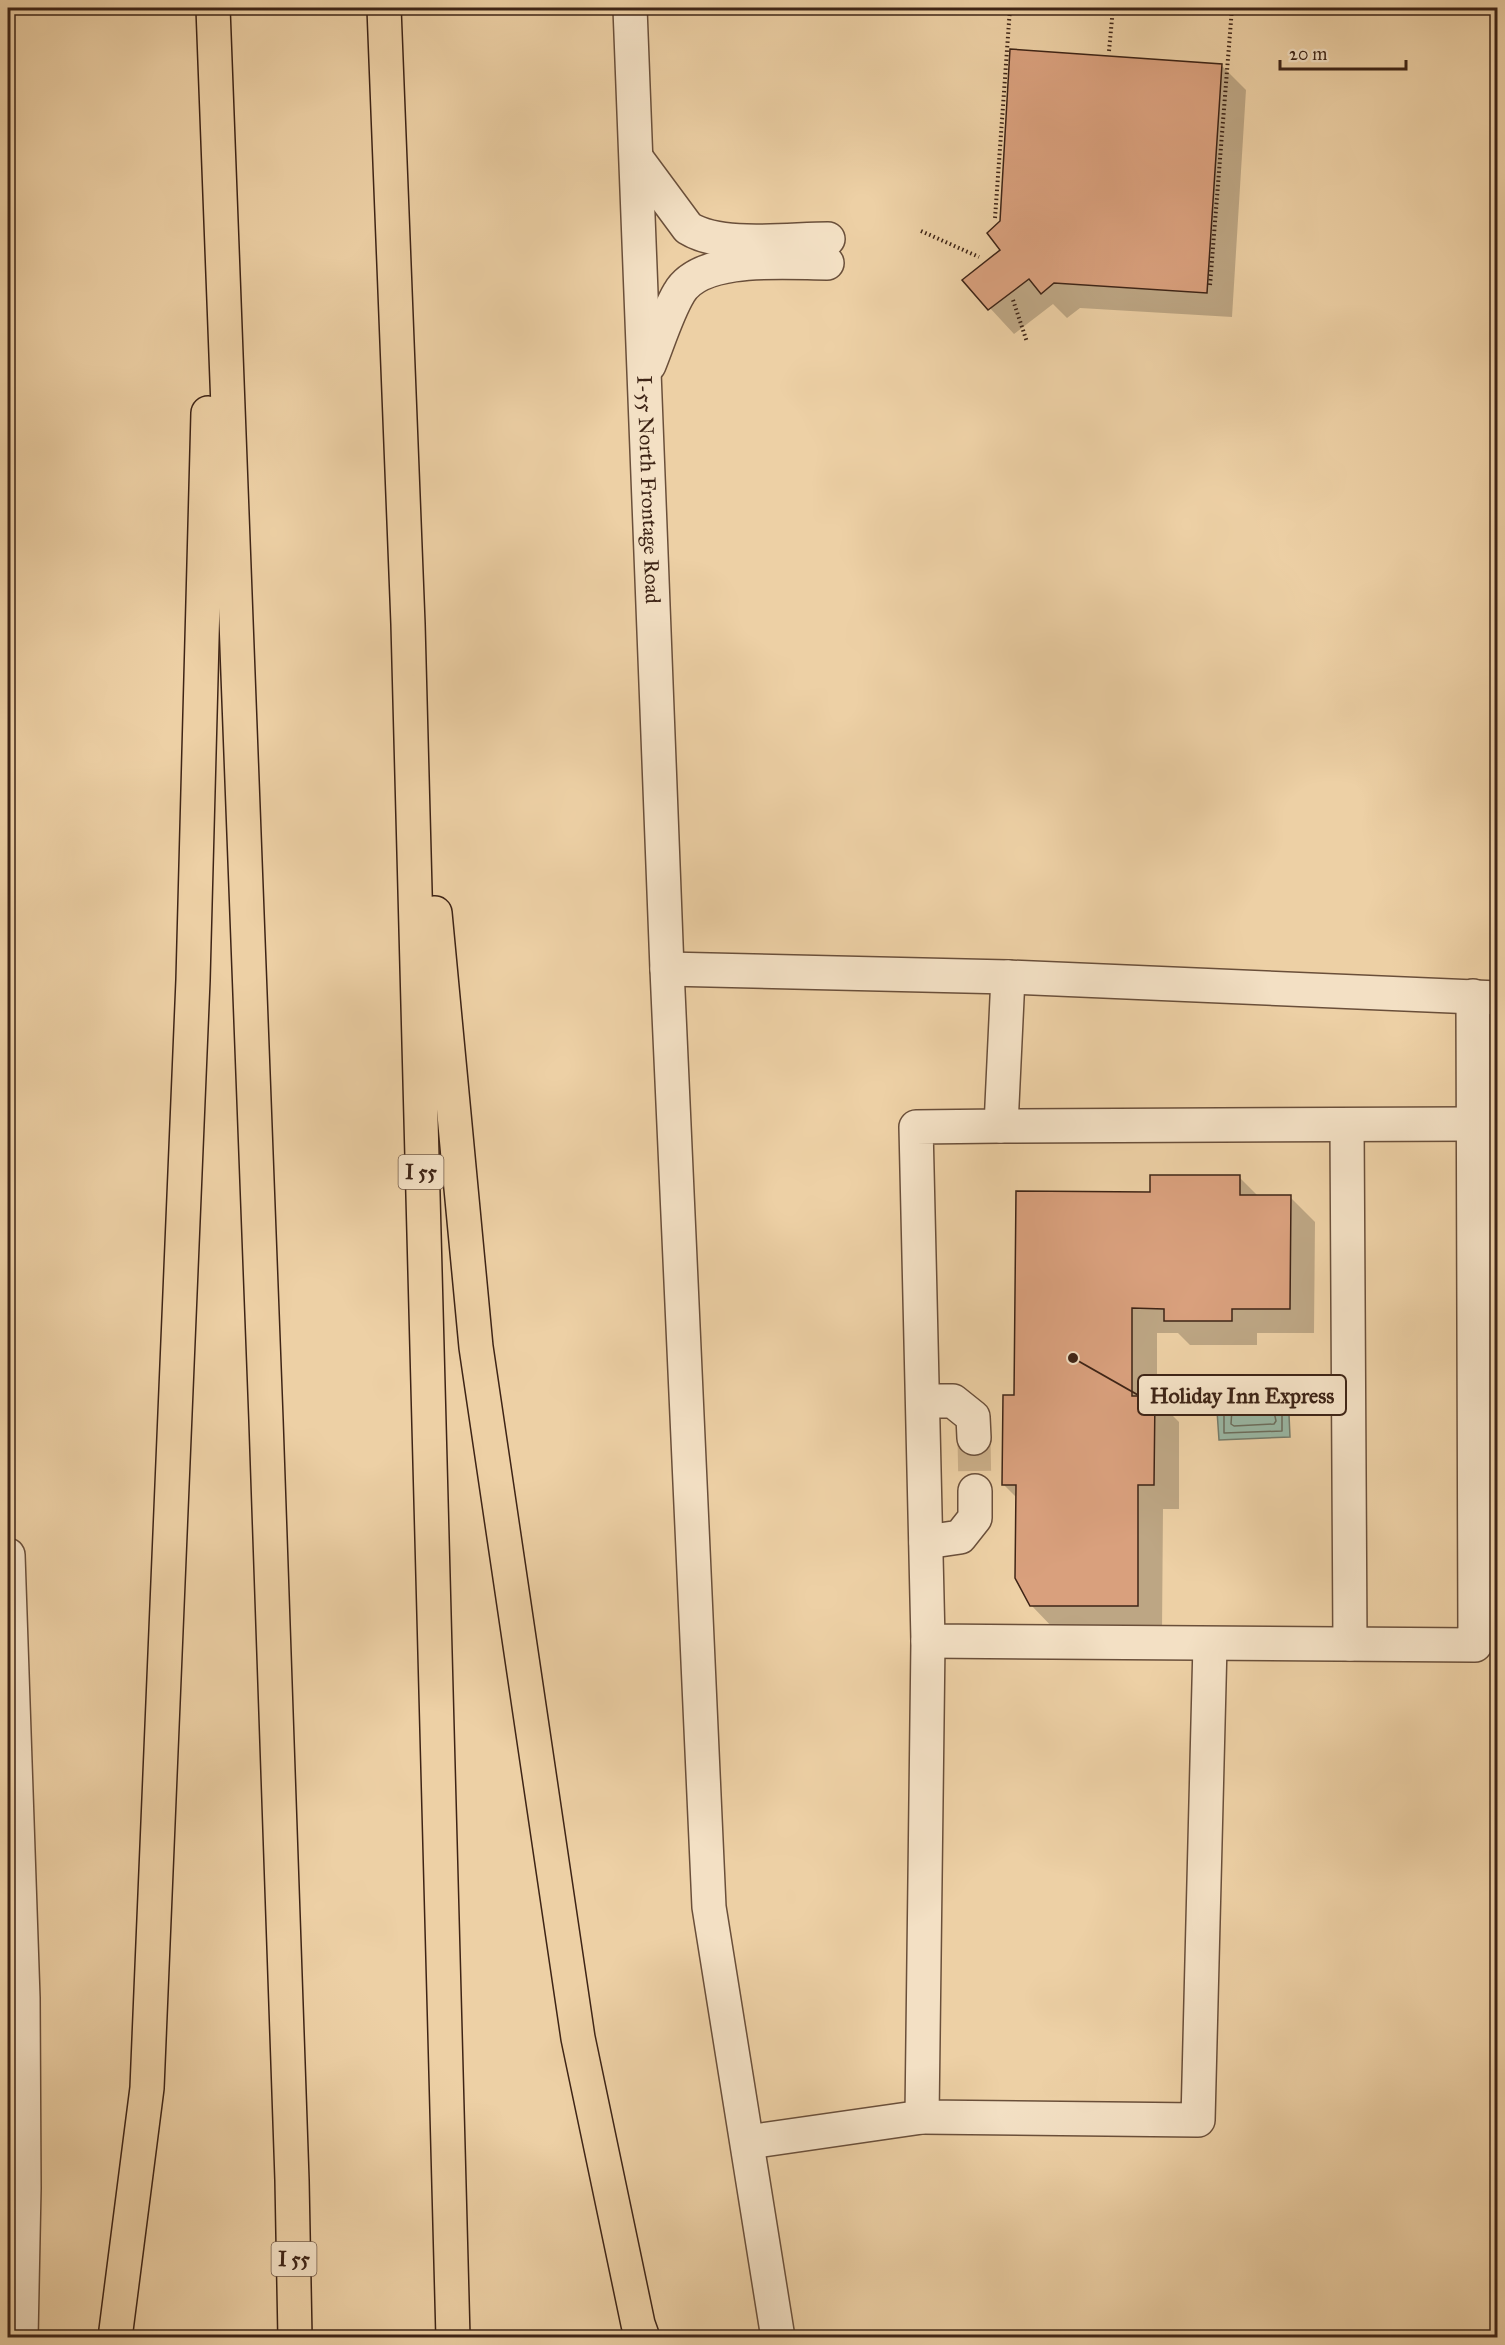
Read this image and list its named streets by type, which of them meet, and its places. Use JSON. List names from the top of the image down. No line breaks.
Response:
{"streets":{"highway":["I 55"],"street":["I-55 North Frontage Road"]},"places":["Holiday Inn Express"],"scale_bar":"20 m"}
